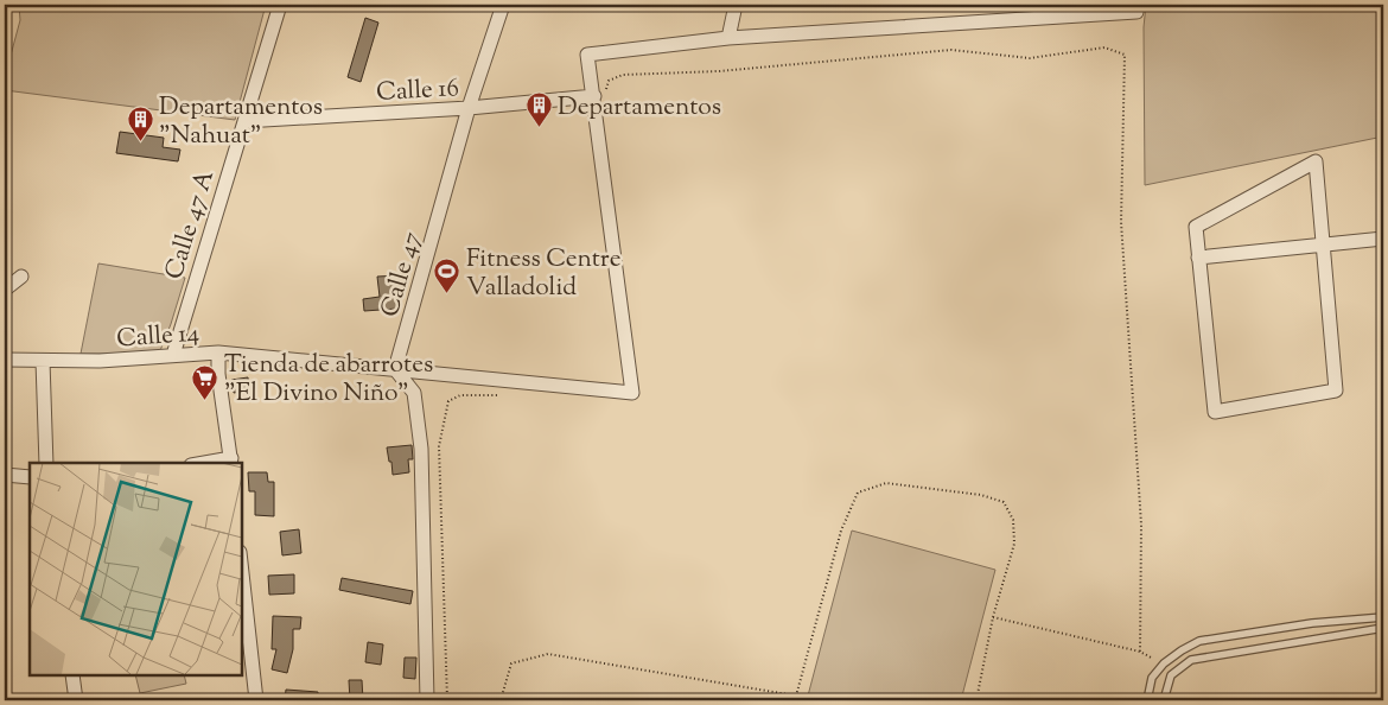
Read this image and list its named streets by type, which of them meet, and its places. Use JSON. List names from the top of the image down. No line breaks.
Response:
{"streets":{"street":["Calle 16","Calle 47 A","Calle 47","Calle 14"]},"crossings":[["Calle 16","Calle 47 A"],["Calle 16","Calle 47"],["Calle 16","Calle 14"],["Calle 47 A","Calle 14"],["Calle 47","Calle 14"]],"places":{"building":["Departamentos","Departamentos \"Nahuat\""],"sports":["Fitness Centre Valladolid"],"supermarket":["Tienda de abarrotes \"El Divino Niño\""]}}
